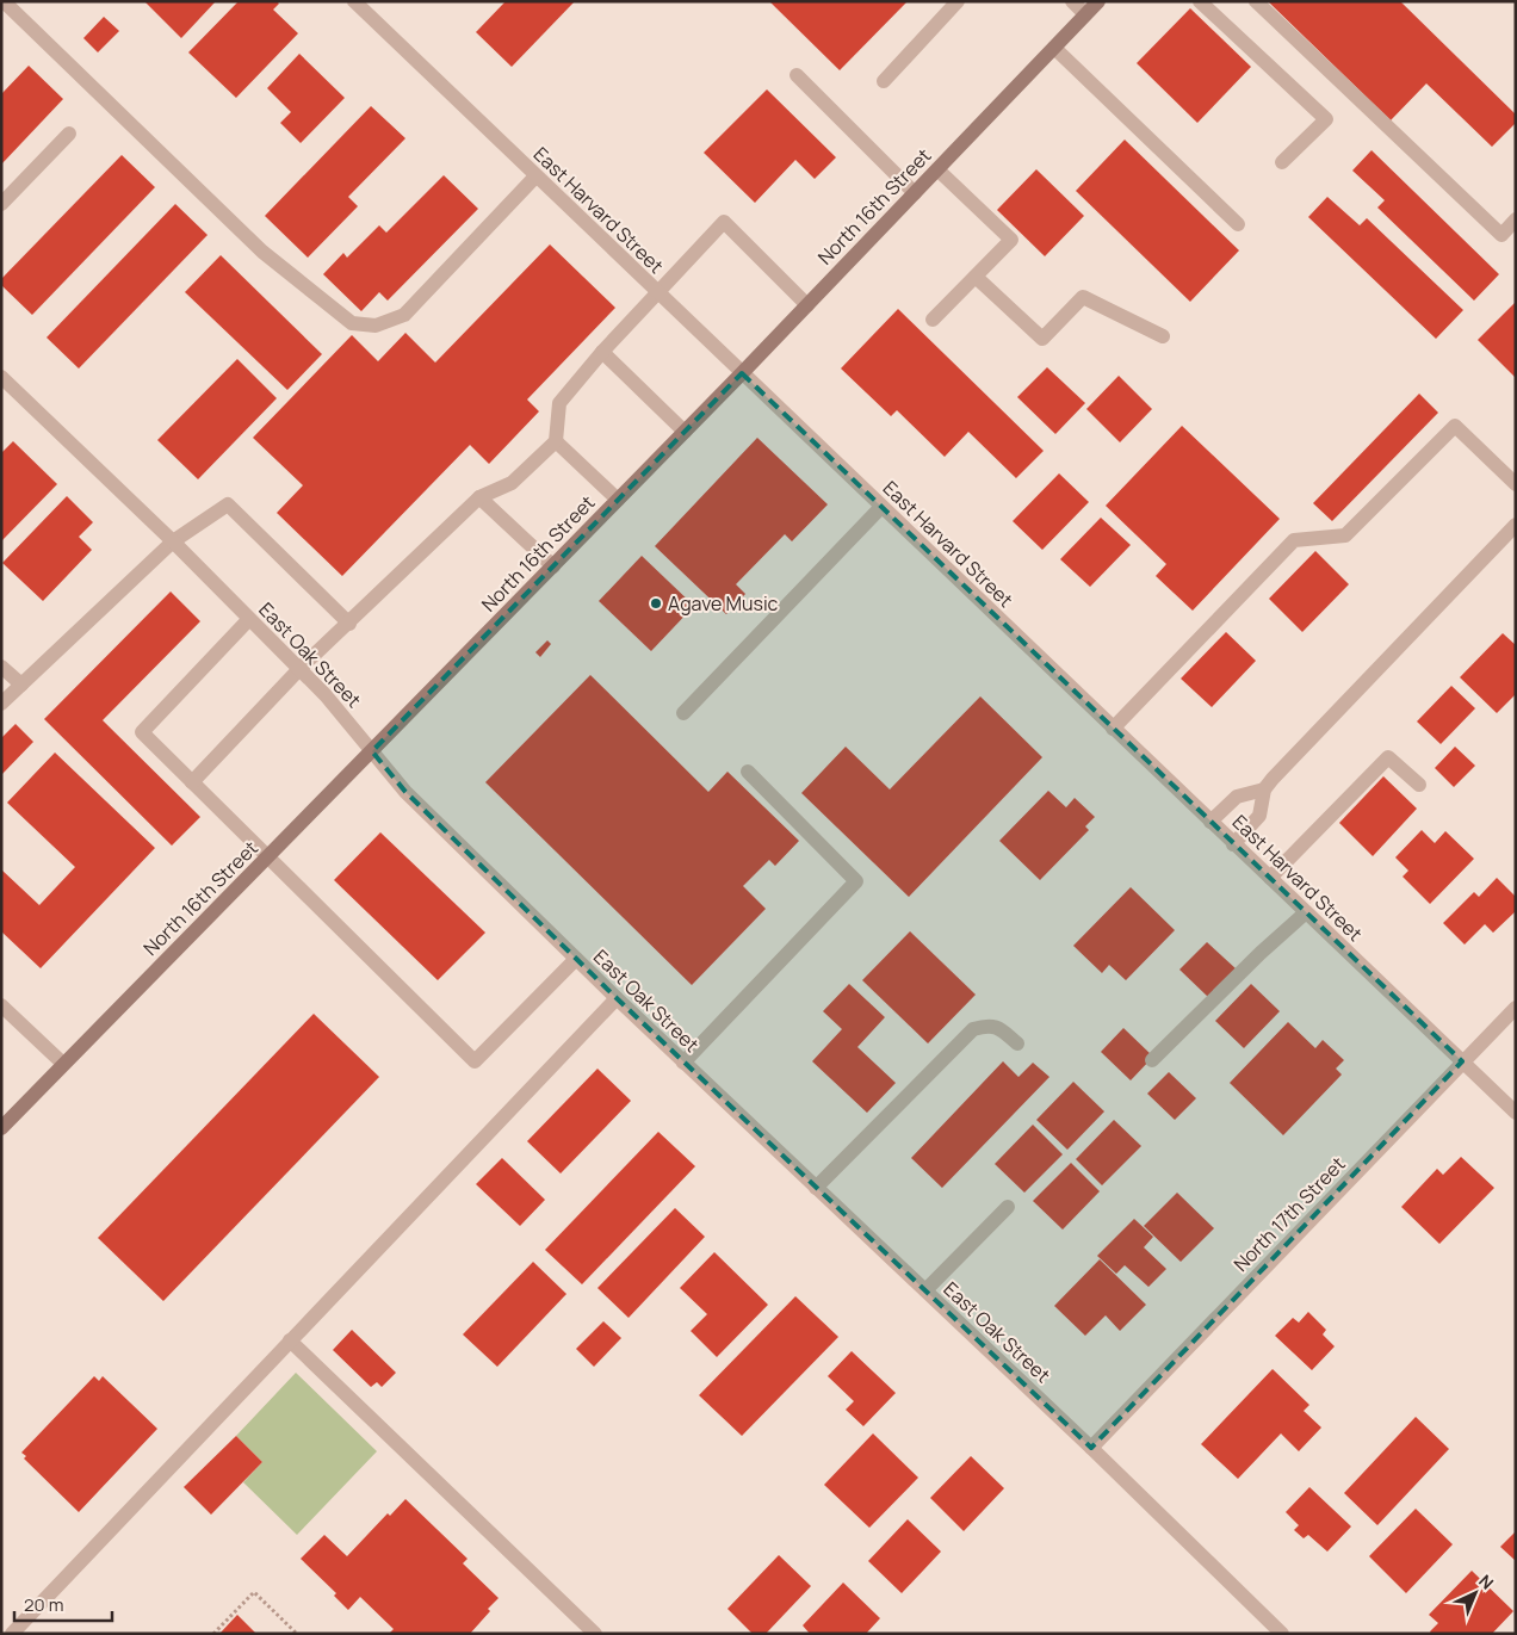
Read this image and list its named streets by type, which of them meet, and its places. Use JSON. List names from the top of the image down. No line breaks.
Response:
{"streets":{"main road":["North 16th Street"],"street":["East Harvard Street","East Oak Street","North 17th Street"]},"crossings":[["North 16th Street","East Harvard Street"],["North 16th Street","East Oak Street"],["East Harvard Street","North 17th Street"],["East Oak Street","North 17th Street"]],"places":["Agave Music"],"scale_bar":"20 m","north":"top right"}
